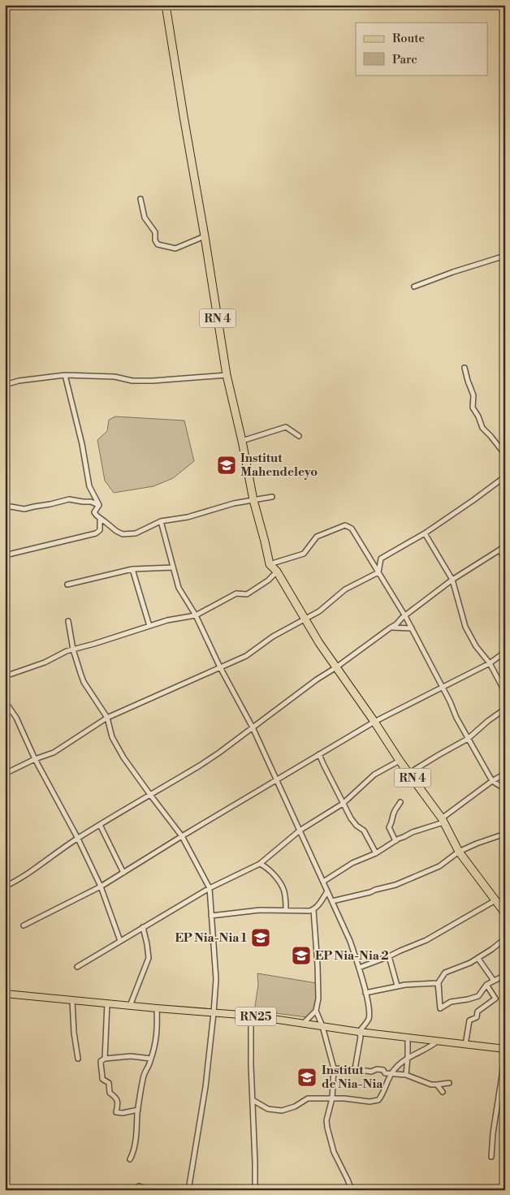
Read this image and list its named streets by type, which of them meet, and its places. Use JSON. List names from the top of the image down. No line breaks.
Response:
{"streets":{"highway":["RN 4"],"main road":["RN25"]},"places":{"school or university":["Institut Mahendeleyo","EP Nia-Nia 1","EP Nia-Nia 2","Institut de Nia-Nia"]},"legend":["Route","Parc"]}
